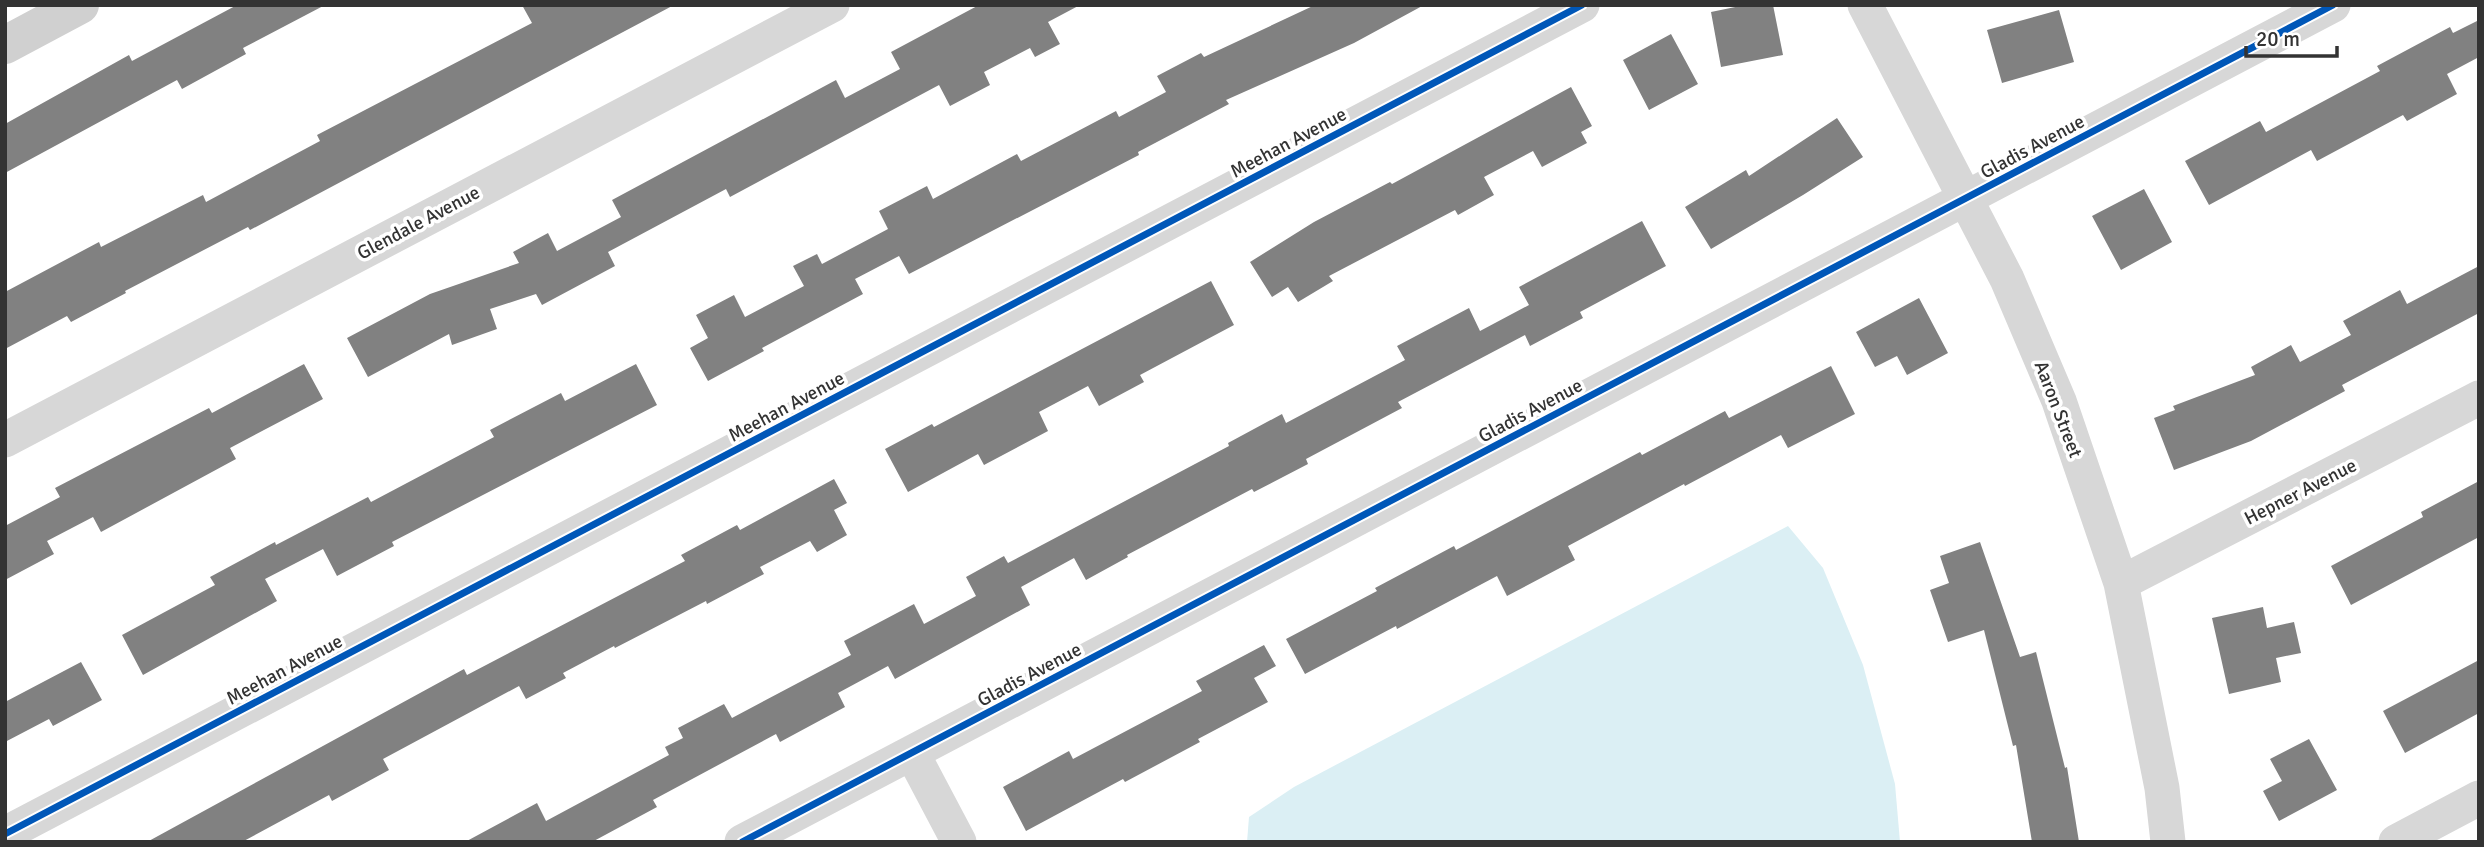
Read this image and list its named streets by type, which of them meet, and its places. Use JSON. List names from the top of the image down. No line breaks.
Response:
{"streets":{"street":["Meehan Avenue","Gladis Avenue","Glendale Avenue","Aaron Street","Hepner Avenue"]},"crossings":[["Gladis Avenue","Aaron Street"],["Aaron Street","Hepner Avenue"]],"scale_bar":"20 m"}
